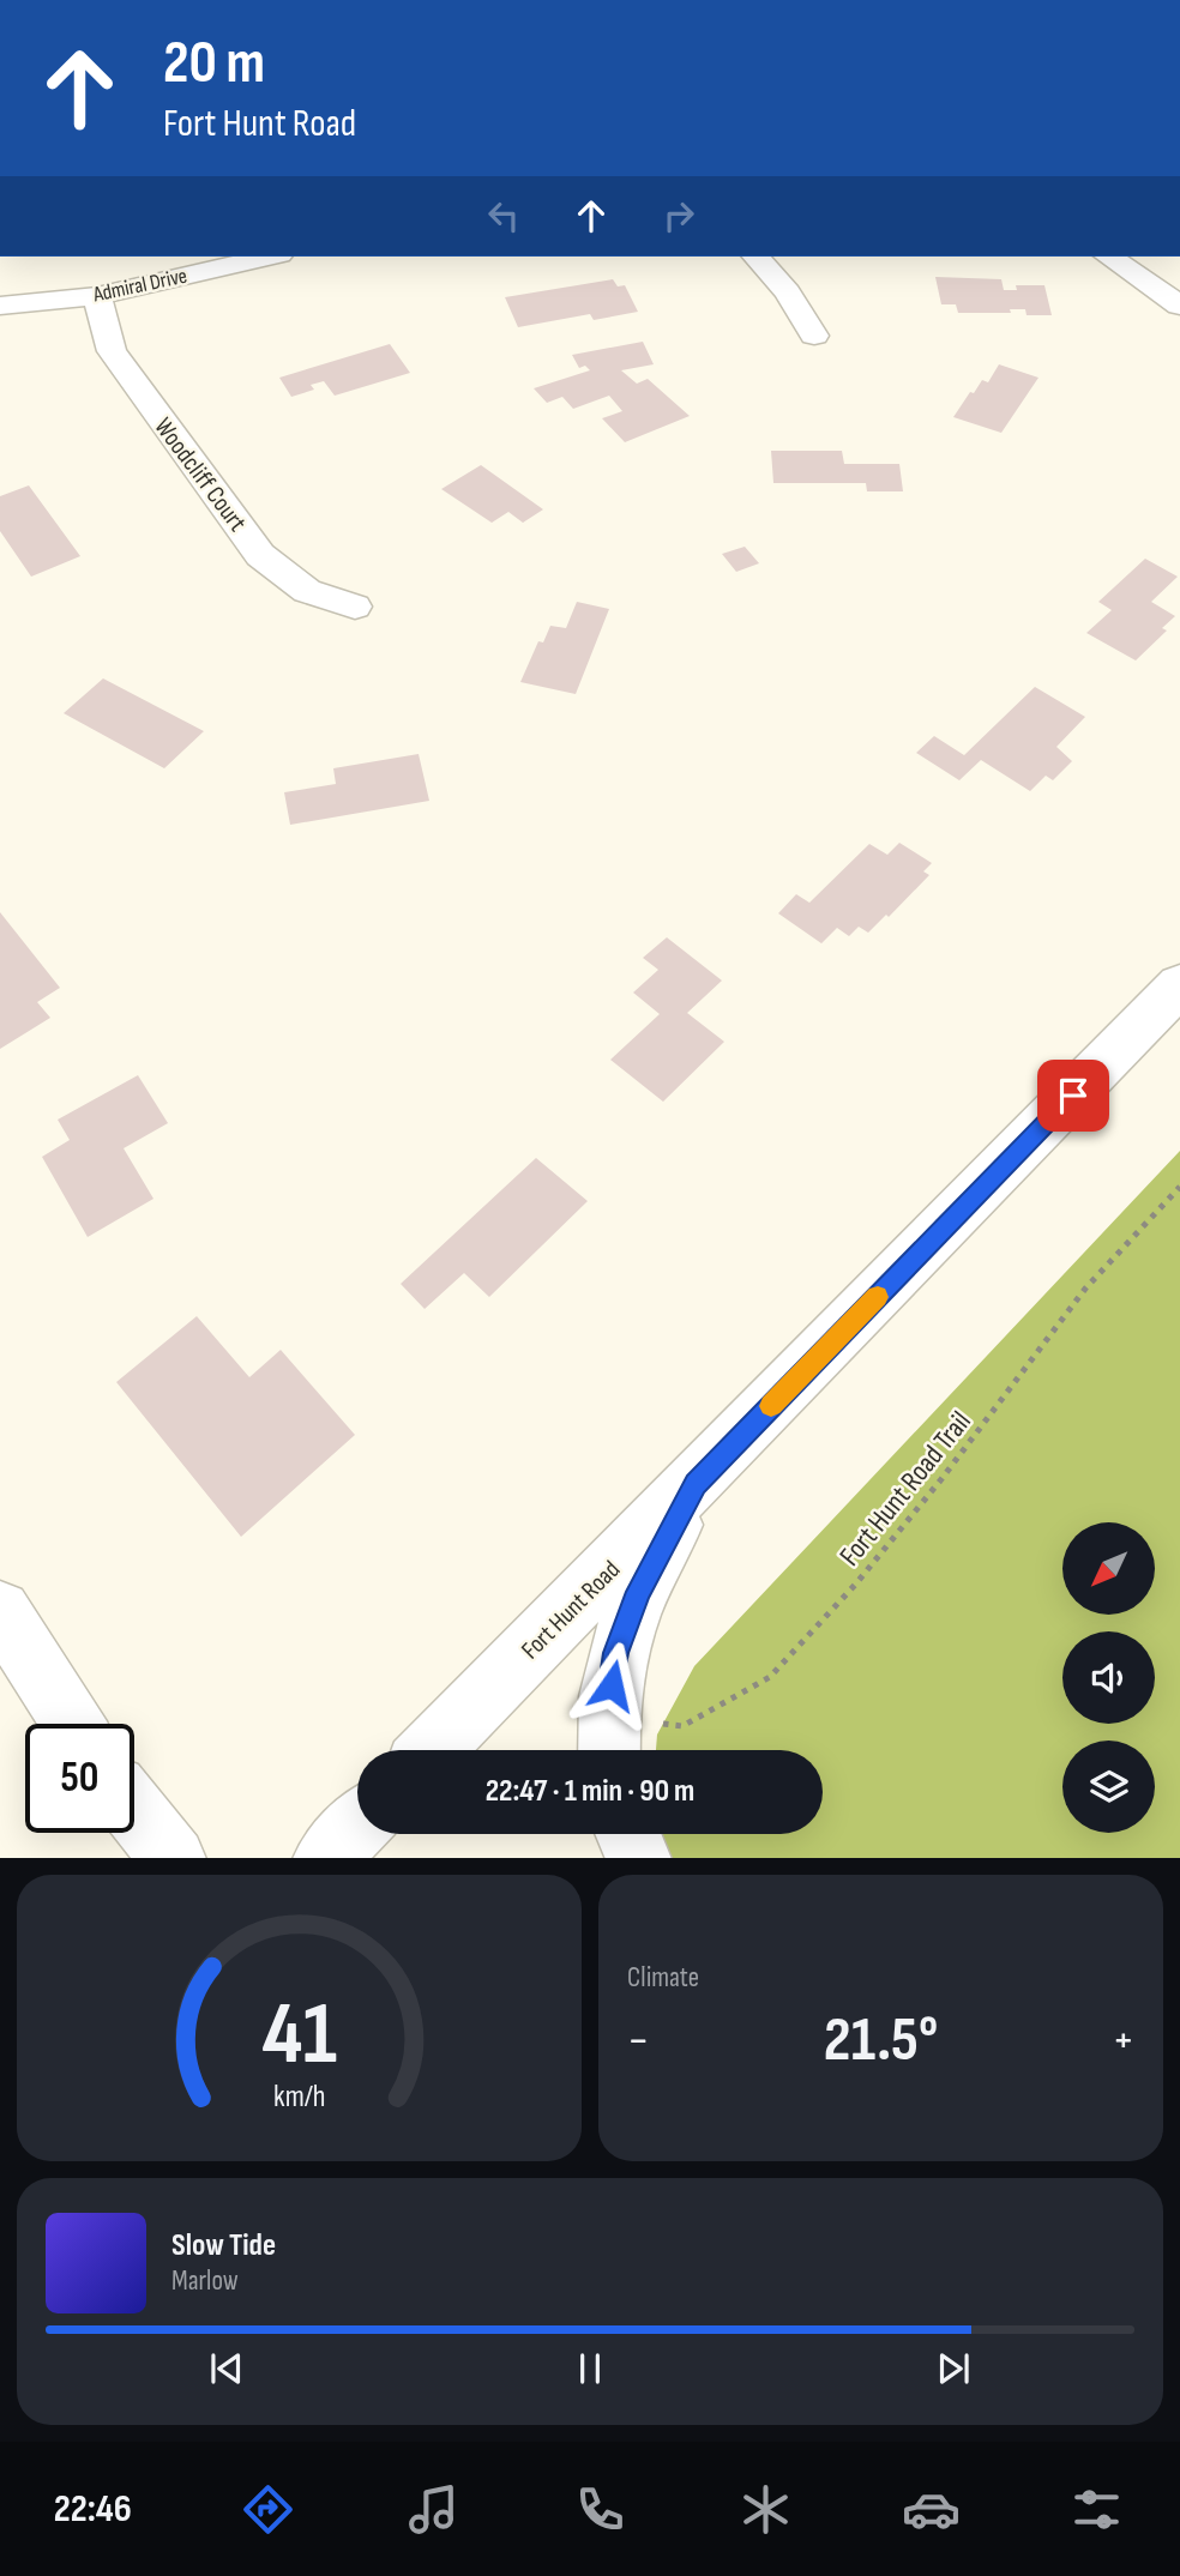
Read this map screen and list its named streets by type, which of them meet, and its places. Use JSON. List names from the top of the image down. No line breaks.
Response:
{"streets":{"main road":["Fort Hunt Road"],"street":["Admiral Drive","Woodcliff Court"],"path":["Fort Hunt Road Trail"]},"crossings":[["Admiral Drive","Woodcliff Court"]],"north":"bottom left","page":{"turn":["20 m","Fort Hunt Road"],"limit":"50","trip":"22:47 · 1 min · 90 m","tile":"Climate","heat":["−","21.5°","+"],"song":["Slow Tide","Marlow"],"tabs":"22:46","gauge":["41","km/h"]}}
